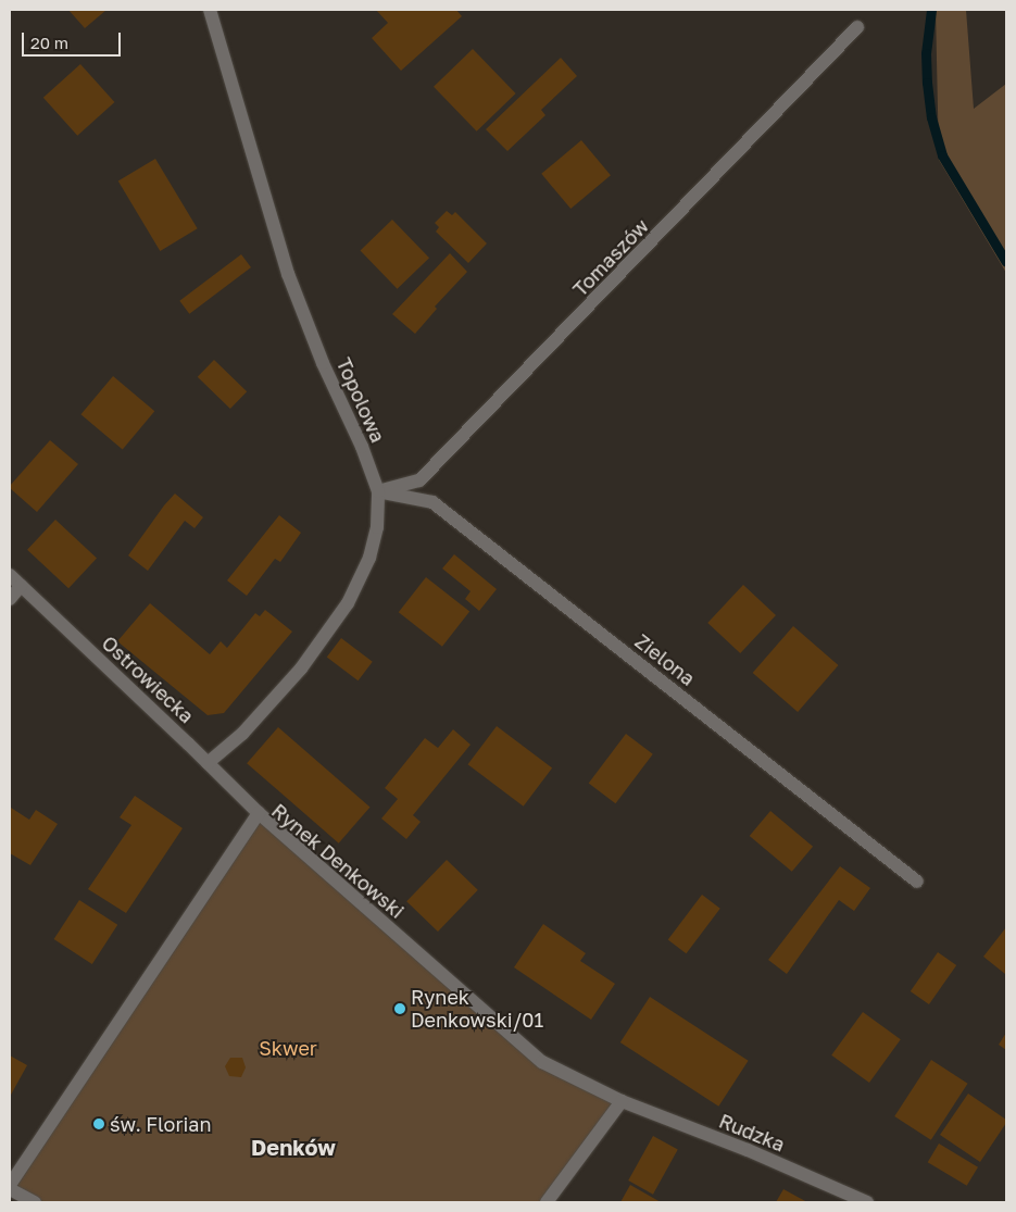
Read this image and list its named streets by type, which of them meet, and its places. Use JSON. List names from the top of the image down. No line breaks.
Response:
{"streets":{"street":["Tomaszów","Topolowa","Zielona","Ostrowiecka","Rynek Denkowski","Rudzka"]},"crossings":[["Tomaszów","Topolowa"],["Tomaszów","Zielona"],["Topolowa","Zielona"],["Topolowa","Ostrowiecka"],["Ostrowiecka","Rynek Denkowski"],["Rynek Denkowski","Rudzka"]],"districts":["Denków"],"parks":["Skwer"],"places":["Rynek Denkowski/01","św. Florian"],"scale_bar":"20 m"}
